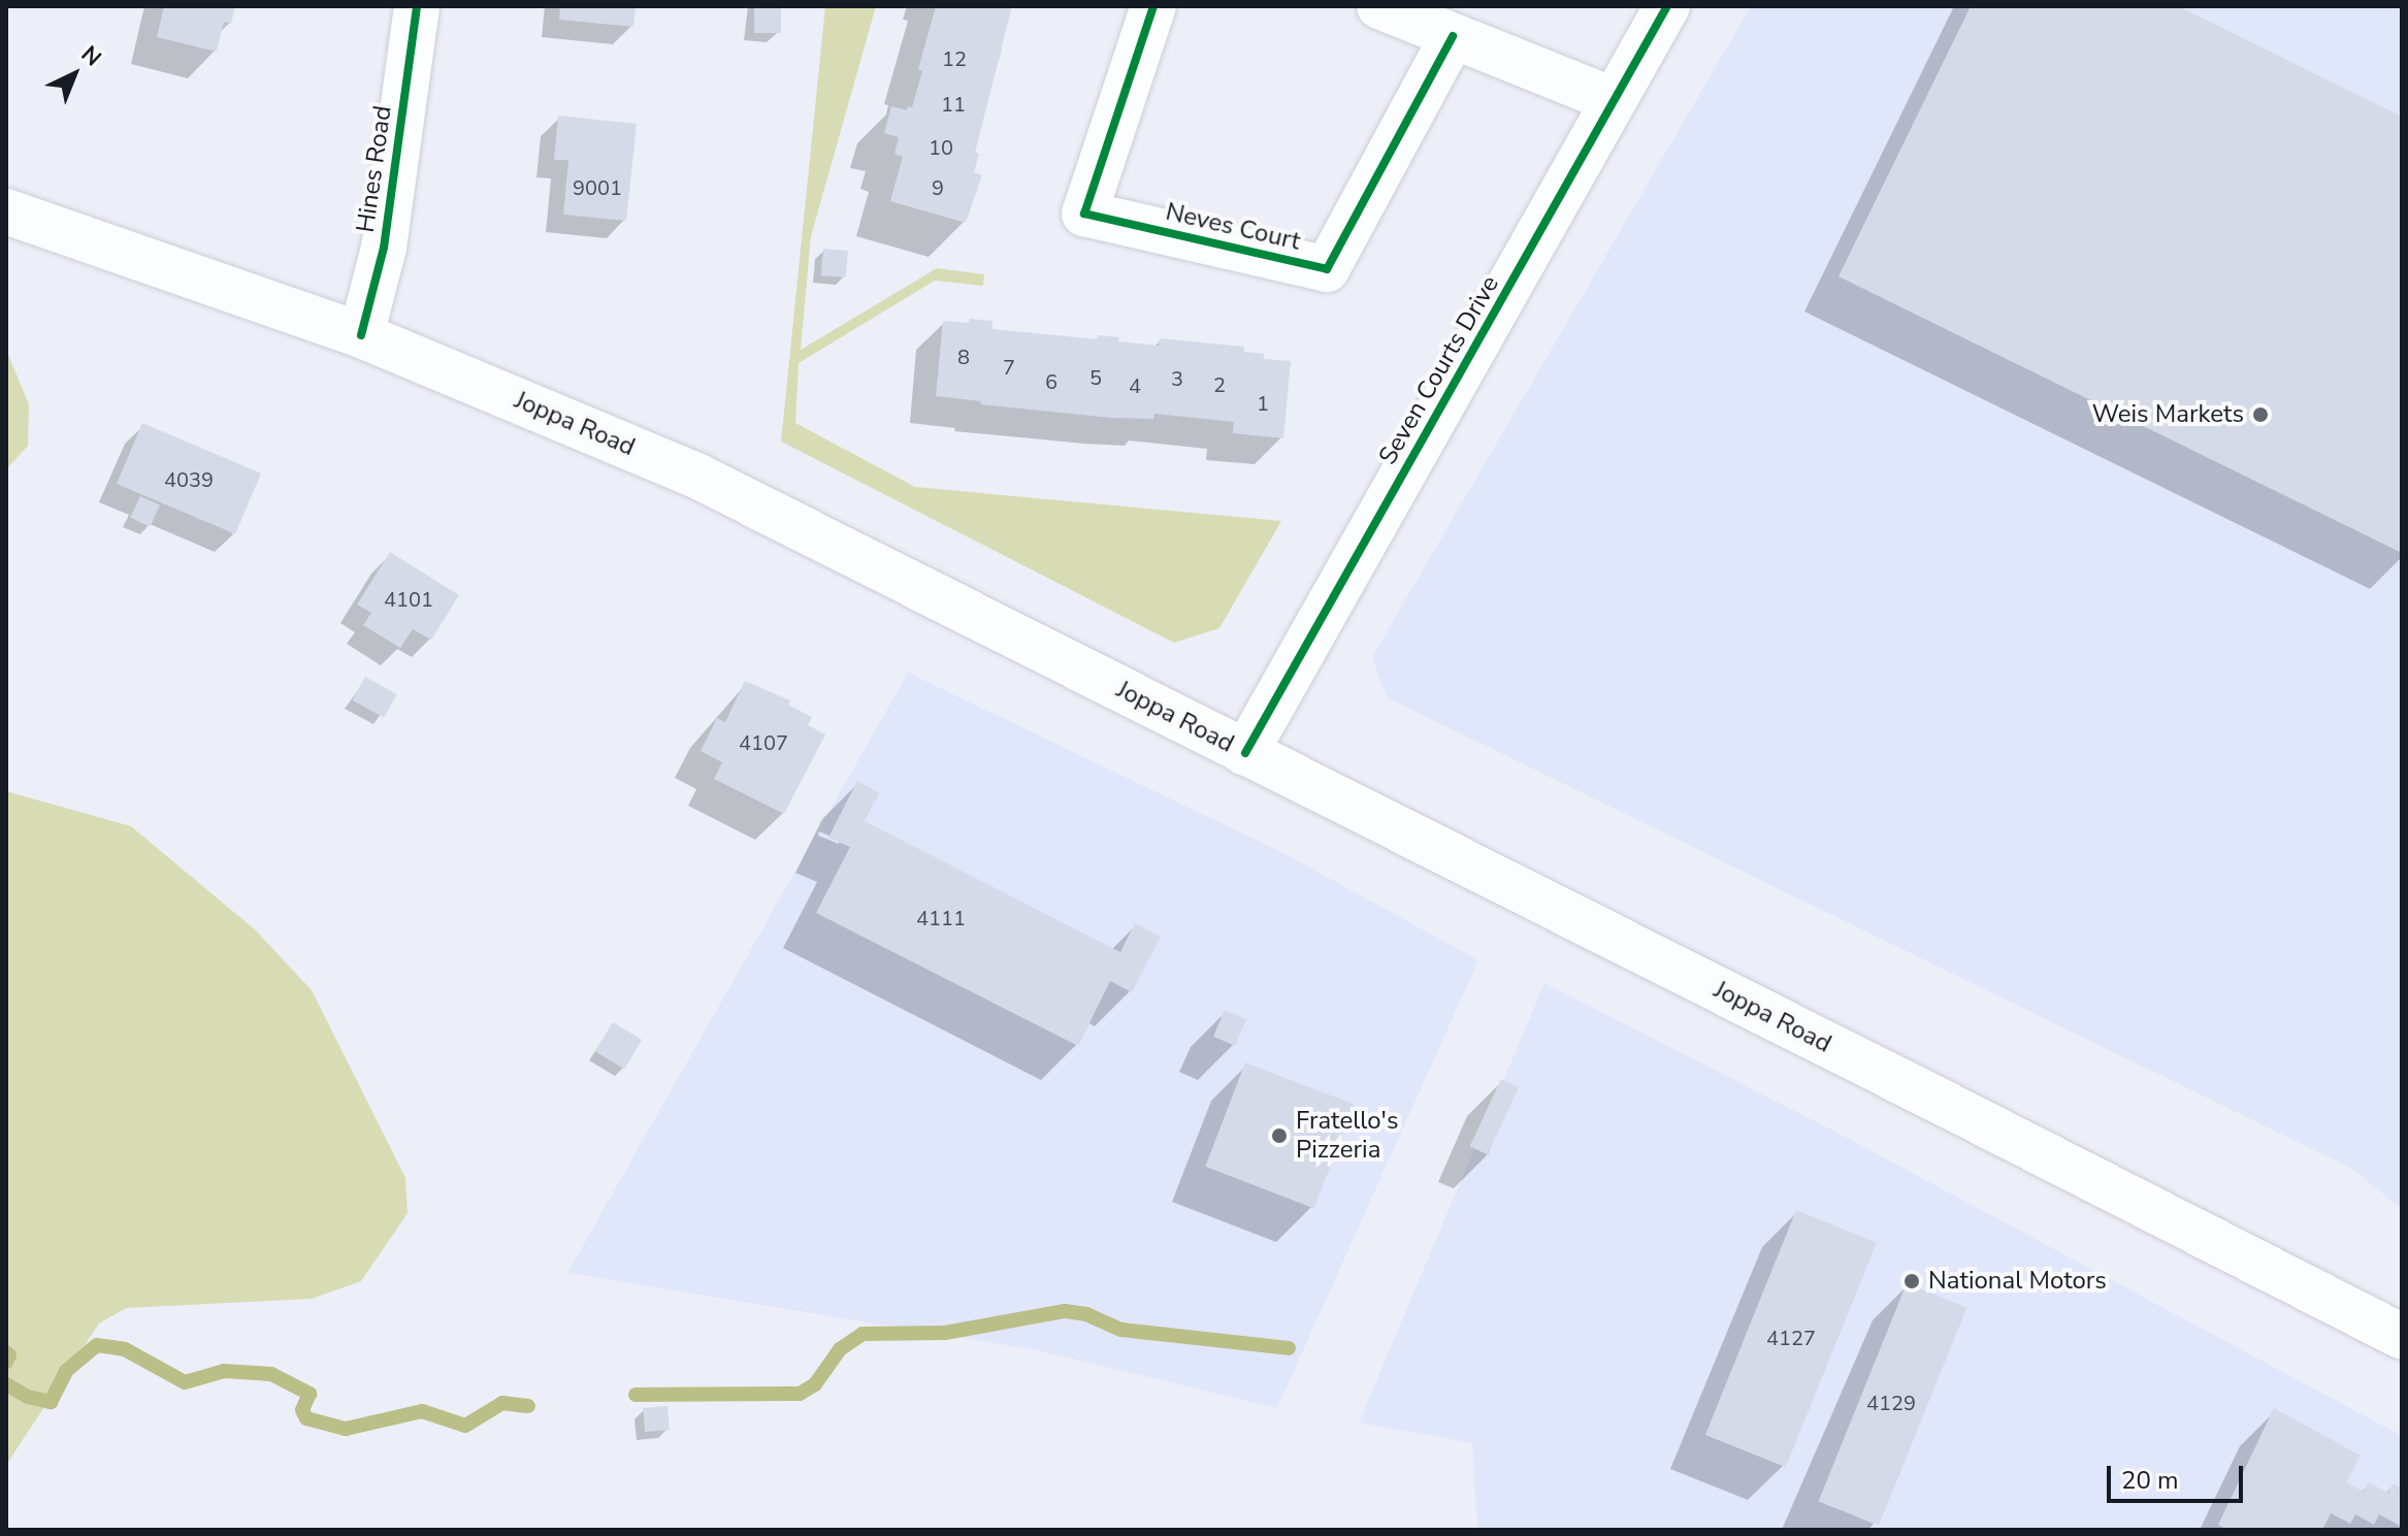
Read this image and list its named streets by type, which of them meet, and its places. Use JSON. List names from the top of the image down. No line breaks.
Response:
{"streets":{"main road":["Hines Road","Neves Court","Seven Courts Drive","Joppa Road"]},"crossings":[["Hines Road","Joppa Road"],["Seven Courts Drive","Joppa Road"]],"places":["Weis Markets","Fratello's Pizzeria","National Motors"],"house_numbers":["12","11","10","9001","9","8","7","5","3","6","2","4","1","4039","4101","4107","4111","4127","4129"],"scale_bar":"20 m","north":"top right"}
